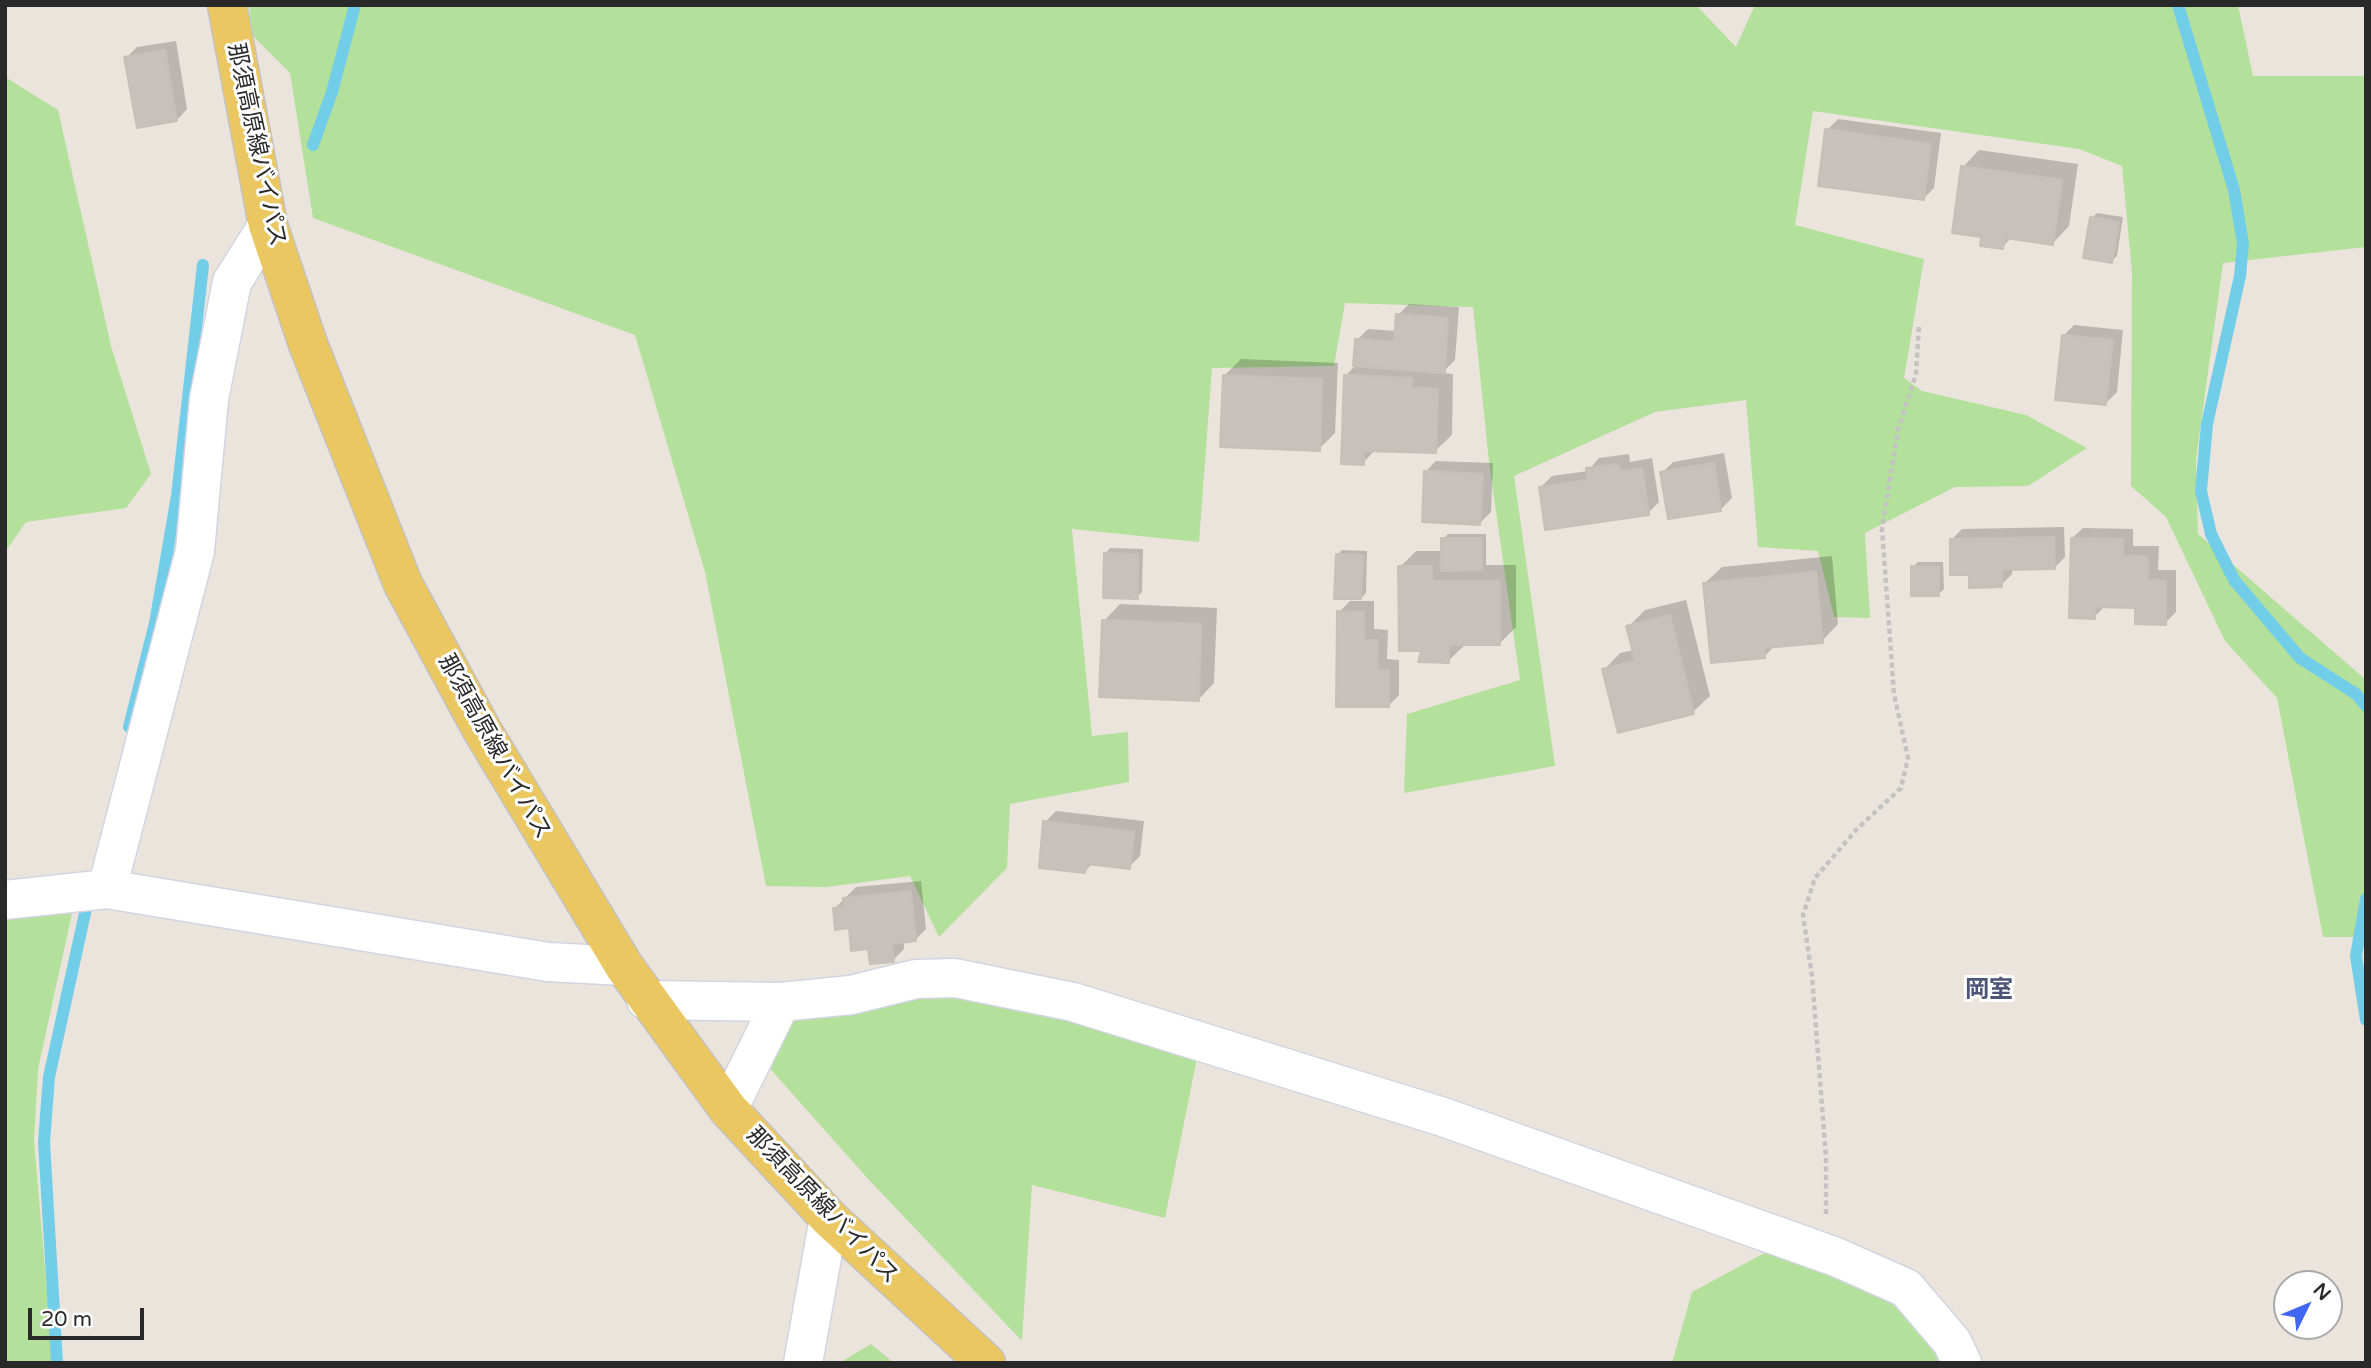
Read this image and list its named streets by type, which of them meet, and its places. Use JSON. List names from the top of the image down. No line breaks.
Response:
{"streets":{"main road":["那須高原線バイパス"]},"districts":["岡室"],"scale_bar":"20 m","north":"top right"}
